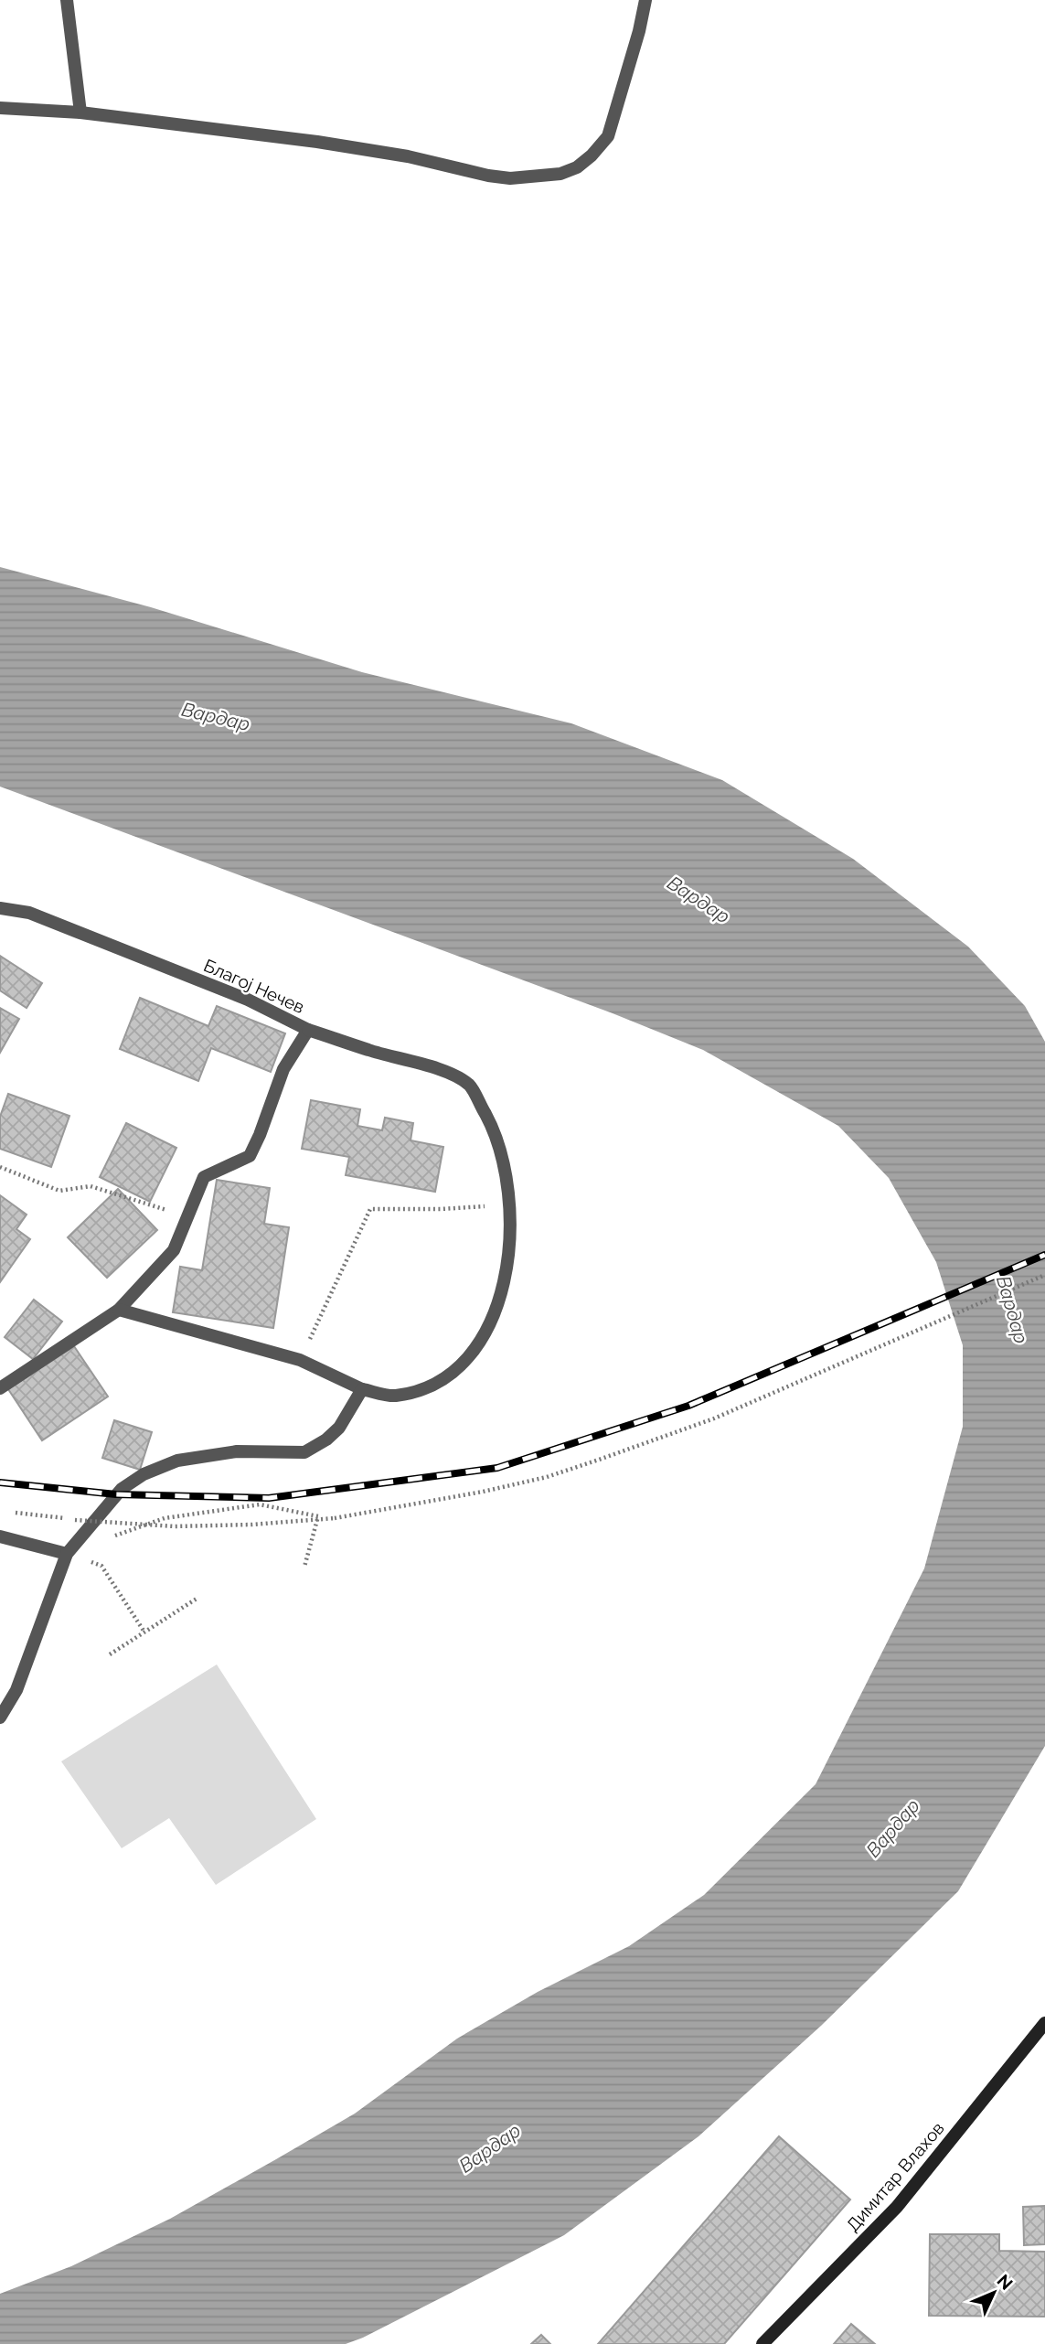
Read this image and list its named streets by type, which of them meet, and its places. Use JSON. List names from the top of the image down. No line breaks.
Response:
{"streets":{"main road":["Димитар Влахов"],"street":["Благој Нечев"]},"water":["Вардар"],"north":"top right"}
